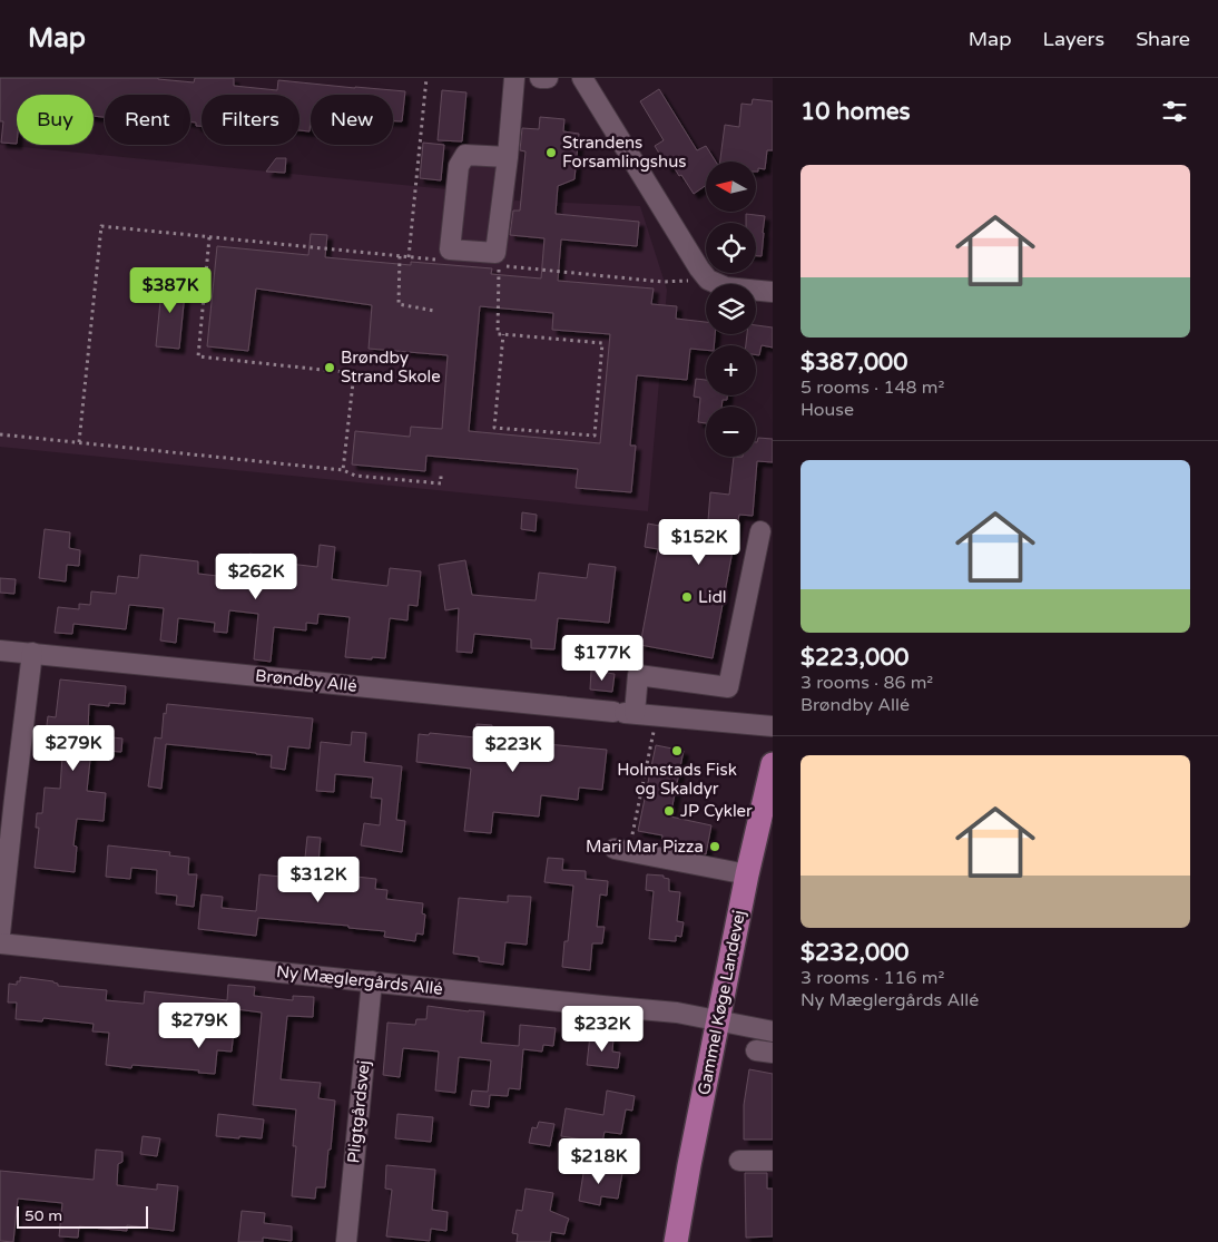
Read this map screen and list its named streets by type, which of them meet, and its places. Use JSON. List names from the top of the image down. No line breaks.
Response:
{"streets":{"main road":["Gammel Køge Landevej"],"street":["Brøndby Allé","Ny Mæglergårds Allé","Pligtgårdsvej"]},"crossings":[["Ny Mæglergårds Allé","Gammel Køge Landevej"],["Ny Mæglergårds Allé","Pligtgårdsvej"]],"places":["Strandens Forsamlingshus","Brøndby Strand Skole","Lidl","Holmstads Fisk og Skaldyr","JP Cykler","Mari Mar Pizza"],"scale_bar":"50 m","north":"left","page":{"header":"Map","nav":["Map","Layers","Share"],"heading":"10 homes","chip":["Buy","Rent","Filters","New"],"list":[{"name":"$387,000","note":"5 rooms · 148 m² · House"},{"name":"$223,000","note":"3 rooms · 86 m² · Brøndby Allé"},{"name":"$232,000","note":"3 rooms · 116 m² · Ny Mæglergårds Allé"}],"map_buttons":["+","−"],"price":["$387K","$152K","$262K","$177K","$279K","$223K","$312K","$279K","$232K","$218K"],"scale":"50 m"}}
